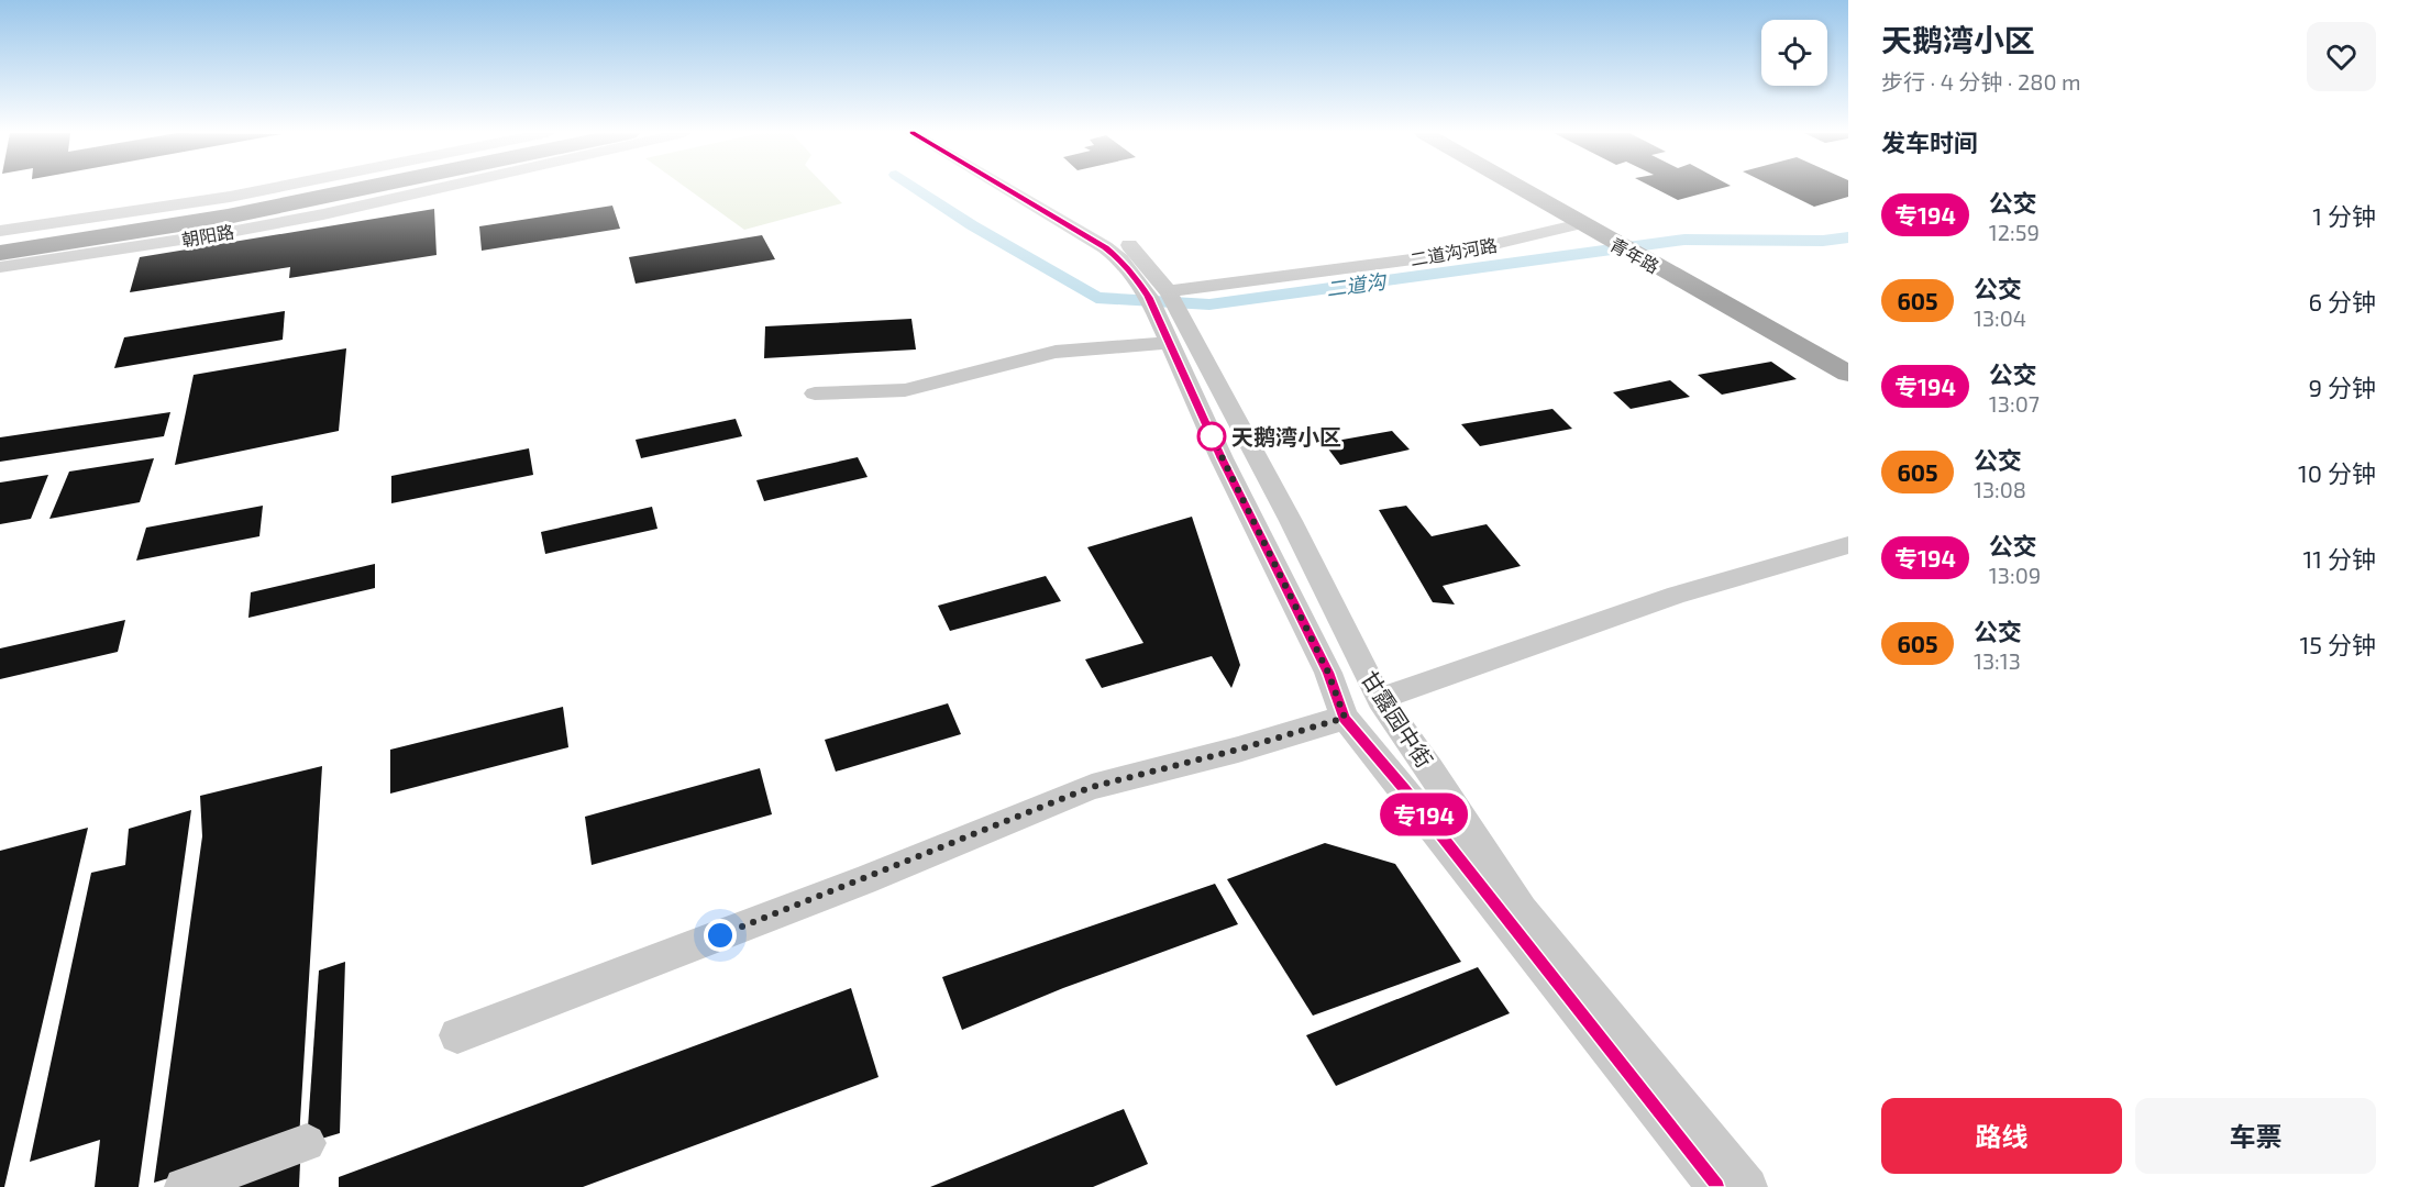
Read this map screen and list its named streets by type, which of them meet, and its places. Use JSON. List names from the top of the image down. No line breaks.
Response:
{"streets":{"highway":["朝阳路"],"main road":["青年路"],"street":["二道沟河路","甘露园中街"]},"crossings":[["二道沟河路","青年路"]],"water":["二道沟"],"places":["天鹅湾小区"],"lines":["bus line 专194"],"page":{"on_map":"专194","heading":[["天鹅湾小区","步行 · 4 分钟 · 280 m"],"发车时间"],"list":[{"mark":"专194","name":"公交","note":"12:59","value":"1 分钟"},{"mark":"605","name":"公交","note":"13:04","value":"6 分钟"},{"mark":"专194","name":"公交","note":"13:07","value":"9 分钟"},{"mark":"605","name":"公交","note":"13:08","value":"10 分钟"},{"mark":"专194","name":"公交","note":"13:09","value":"11 分钟"},{"mark":"605","name":"公交","note":"13:13","value":"15 分钟"}],"buttons":["路线","车票"]}}
